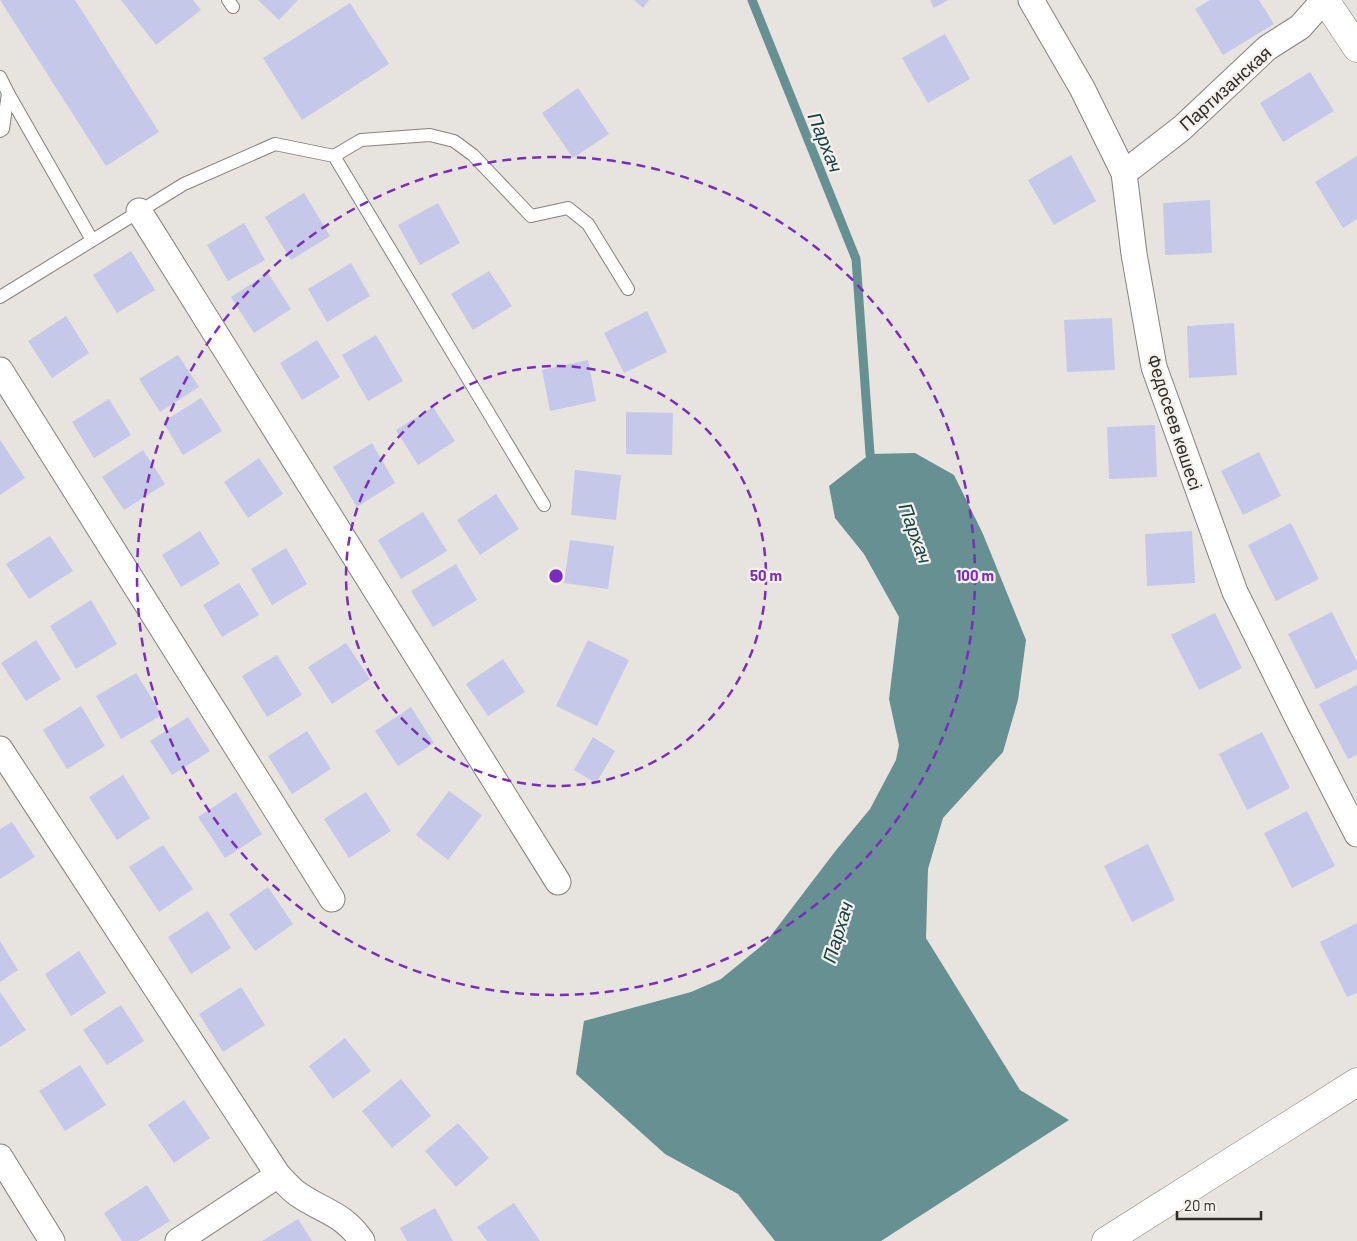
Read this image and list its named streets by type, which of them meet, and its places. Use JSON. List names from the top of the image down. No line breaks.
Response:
{"streets":{"street":["Партизанская","Федосеев көшесі"]},"crossings":[["Партизанская","Федосеев көшесі"]],"water":["Пархач"],"scale_bar":"20 m","rings":["50 m","100 m"]}
